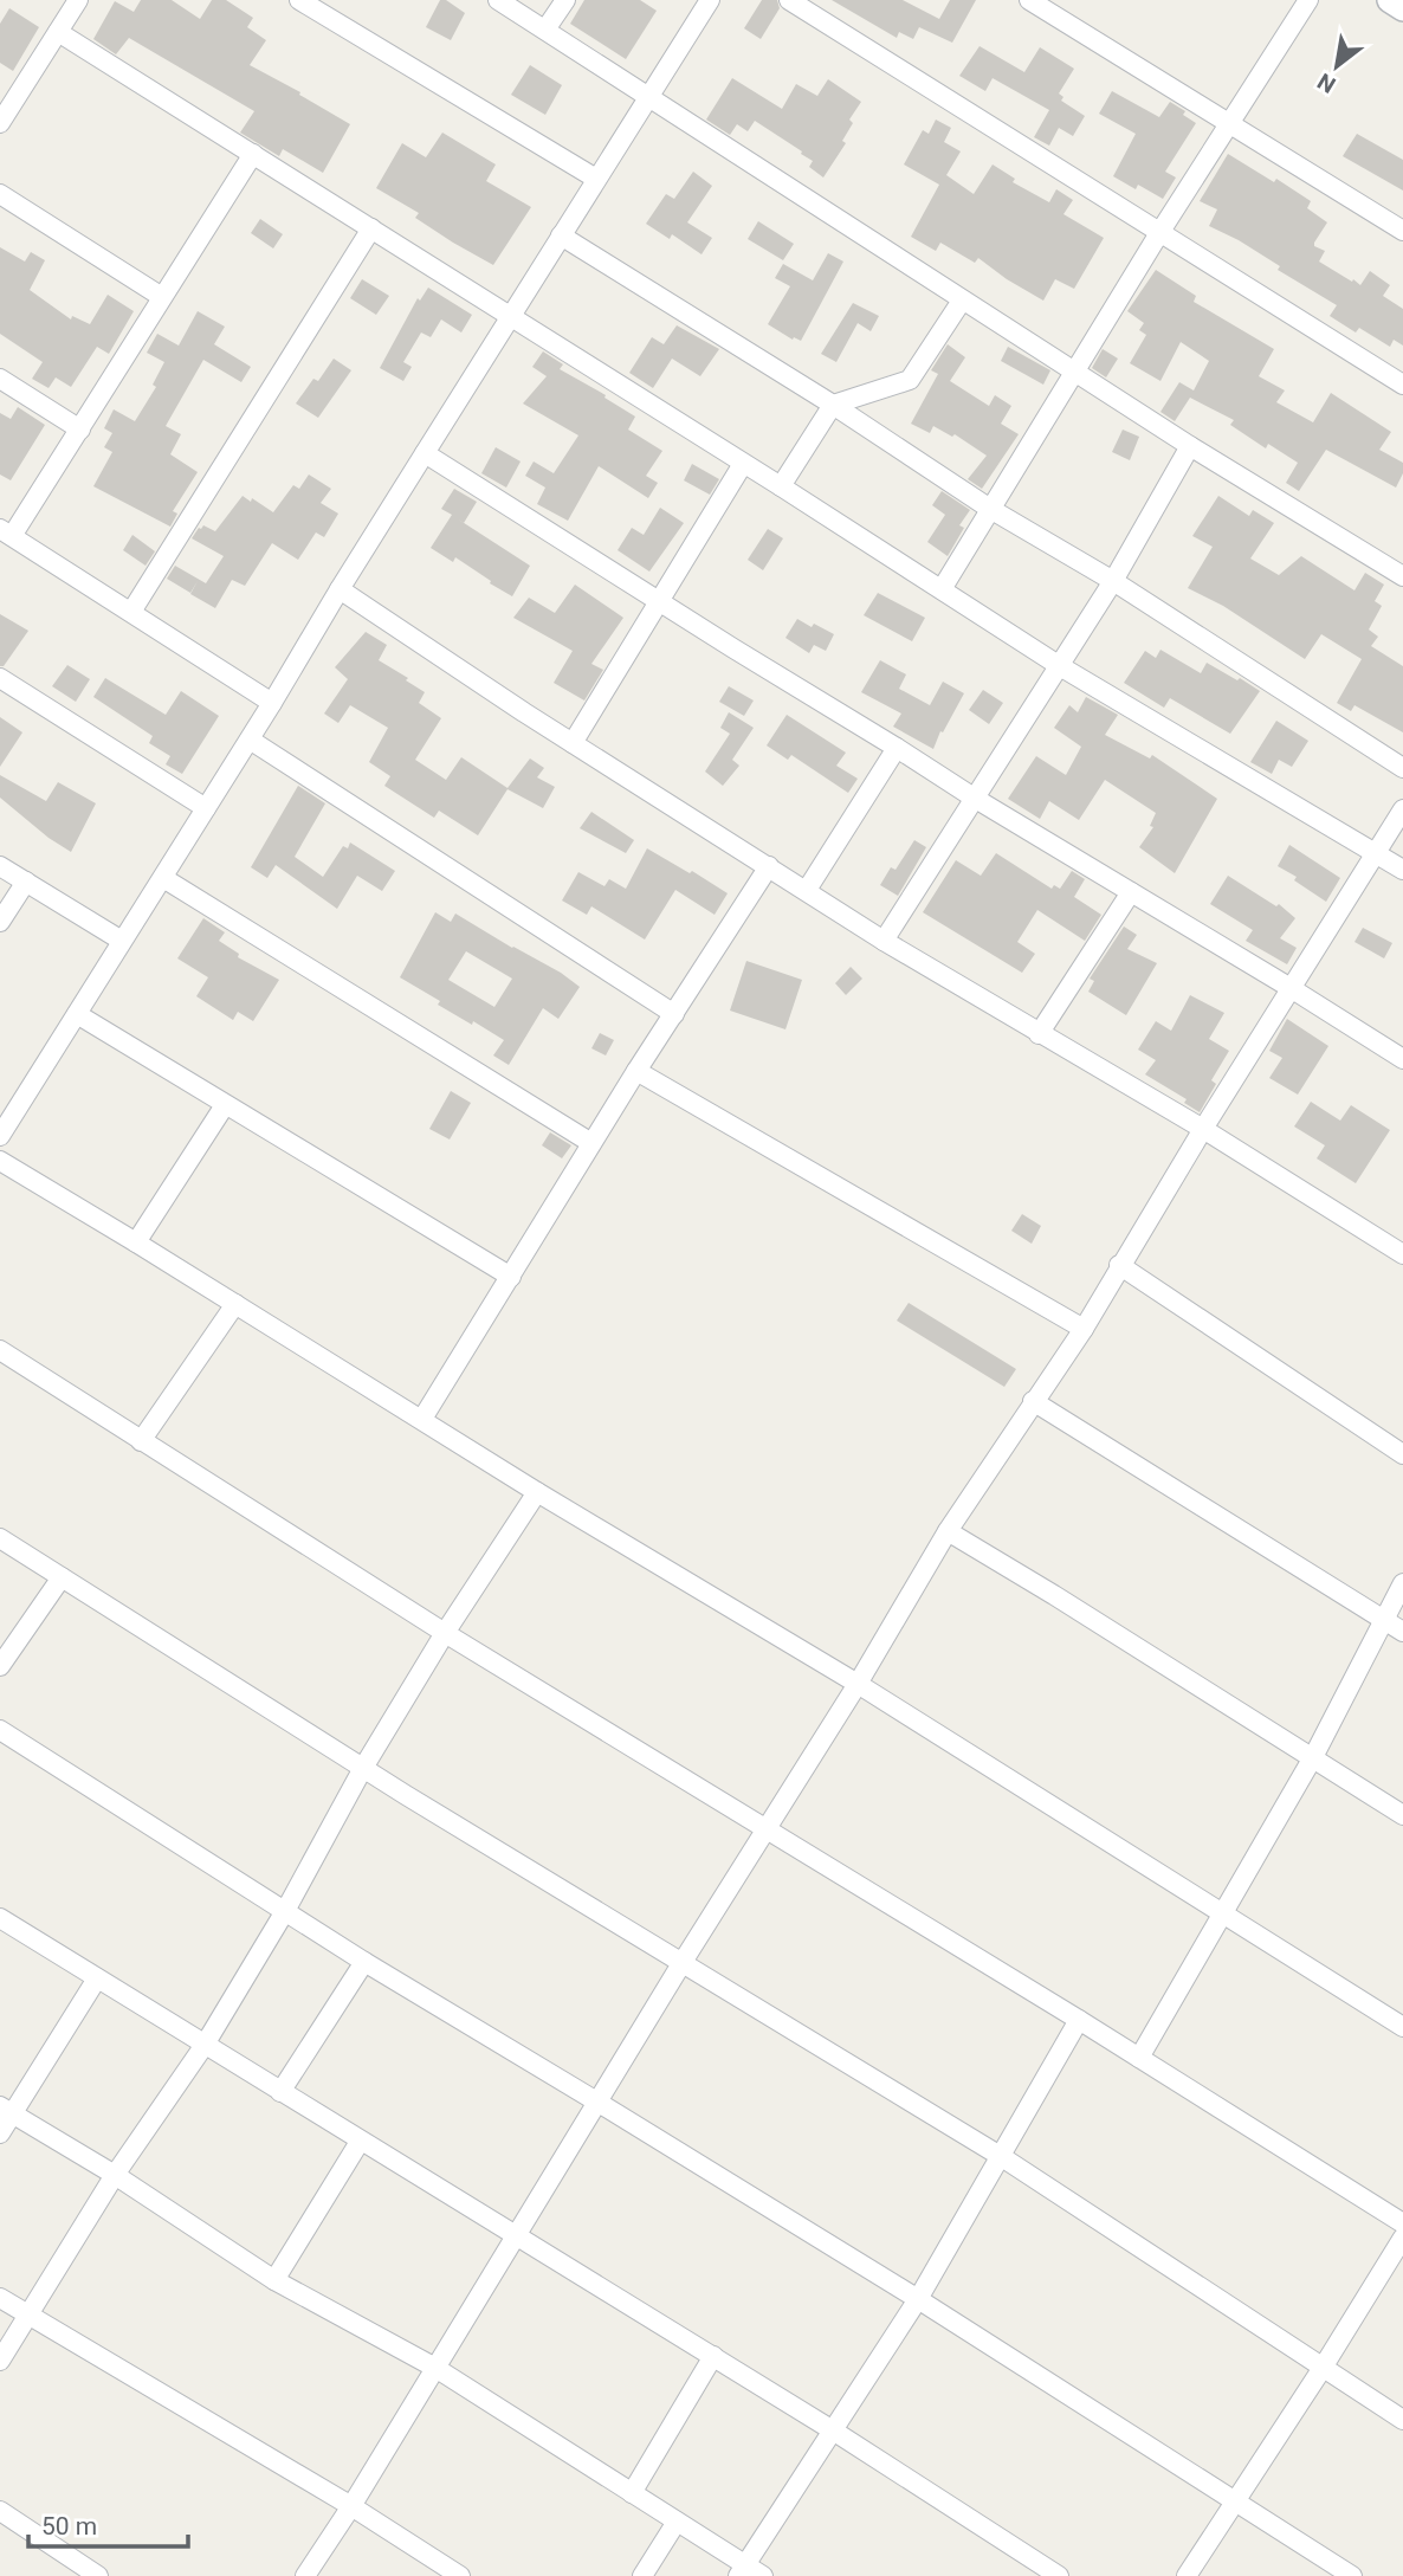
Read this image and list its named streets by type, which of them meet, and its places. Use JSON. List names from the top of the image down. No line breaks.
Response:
{"scale_bar":"50 m","north":"bottom left"}
